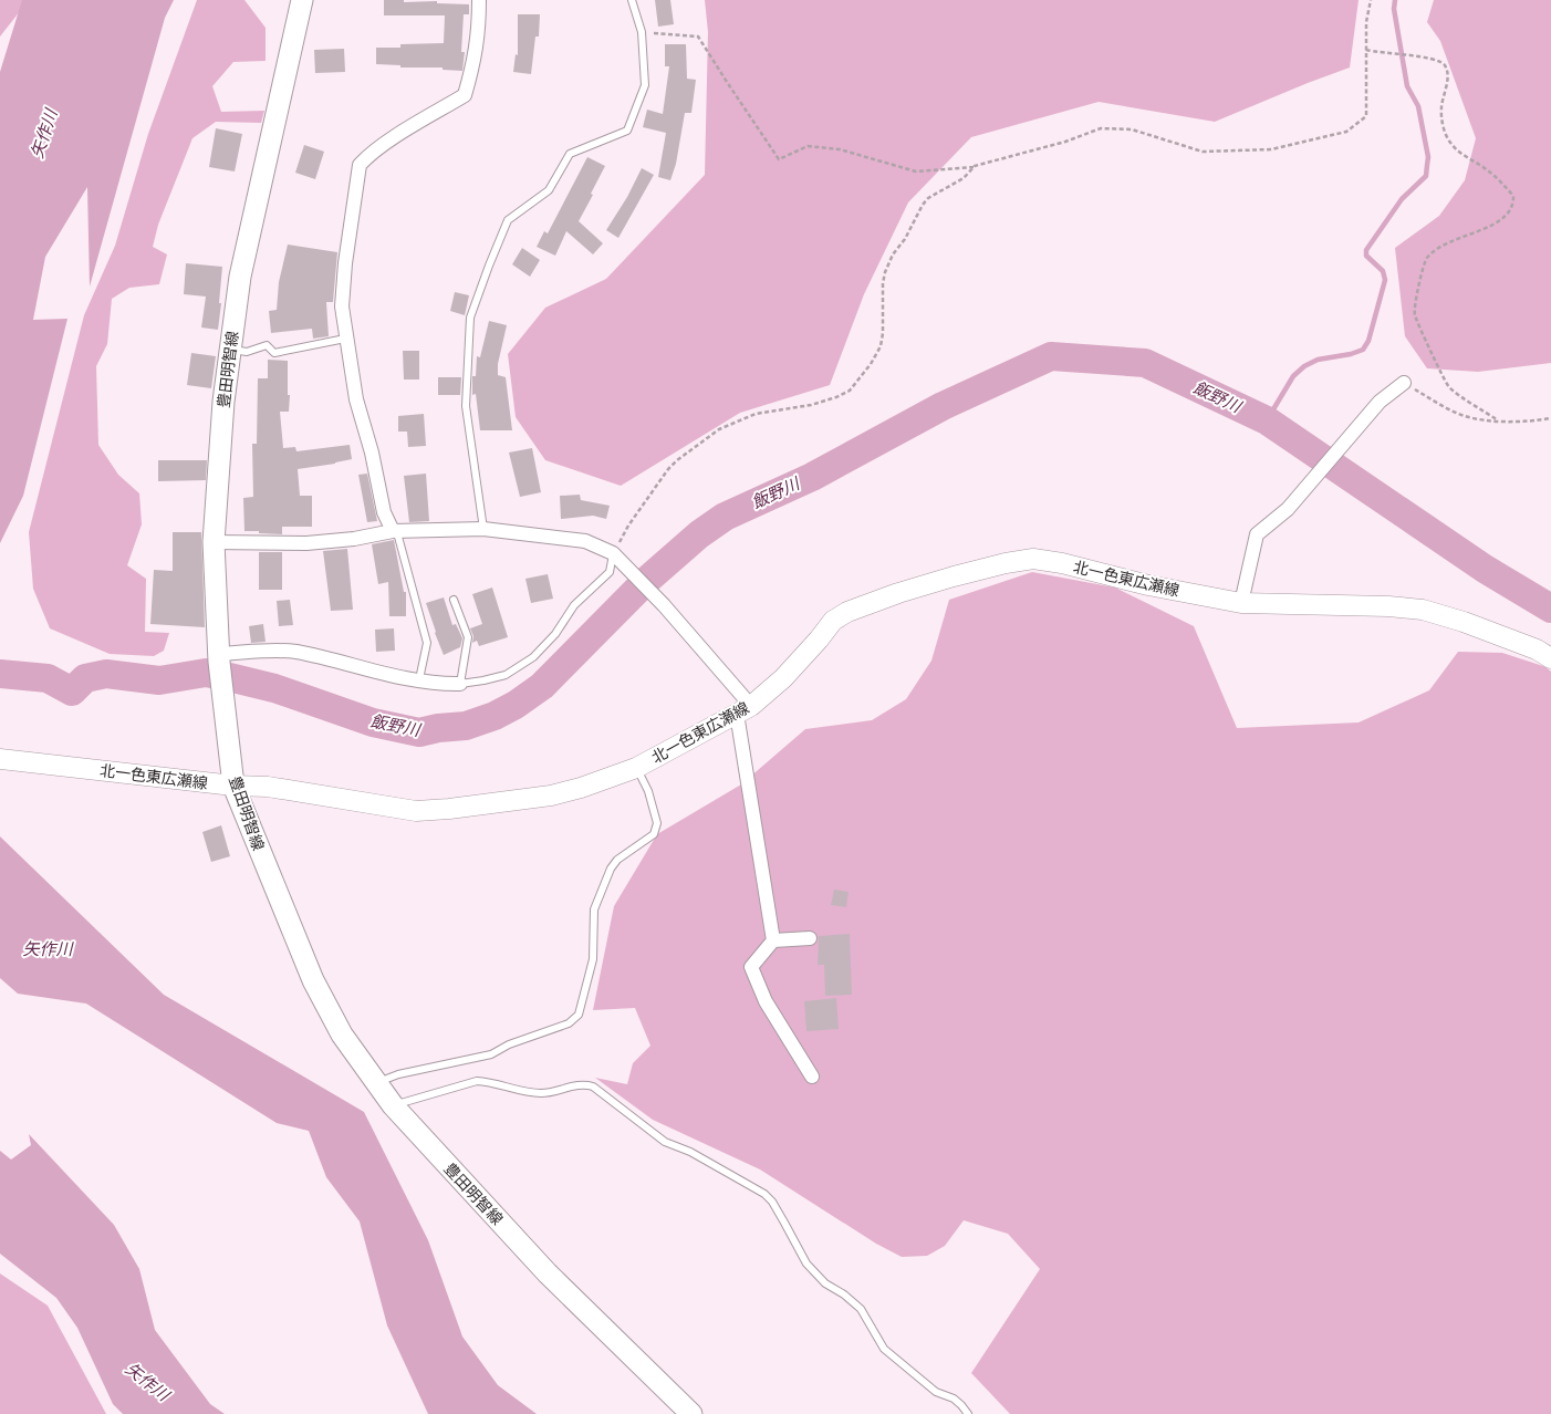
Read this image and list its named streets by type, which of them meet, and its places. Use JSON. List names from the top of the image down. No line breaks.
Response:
{"streets":{"main road":["豊田明智線","北一色東広瀬線"]},"crossings":[["豊田明智線","北一色東広瀬線"]],"water":["矢作川","飯野川"]}
